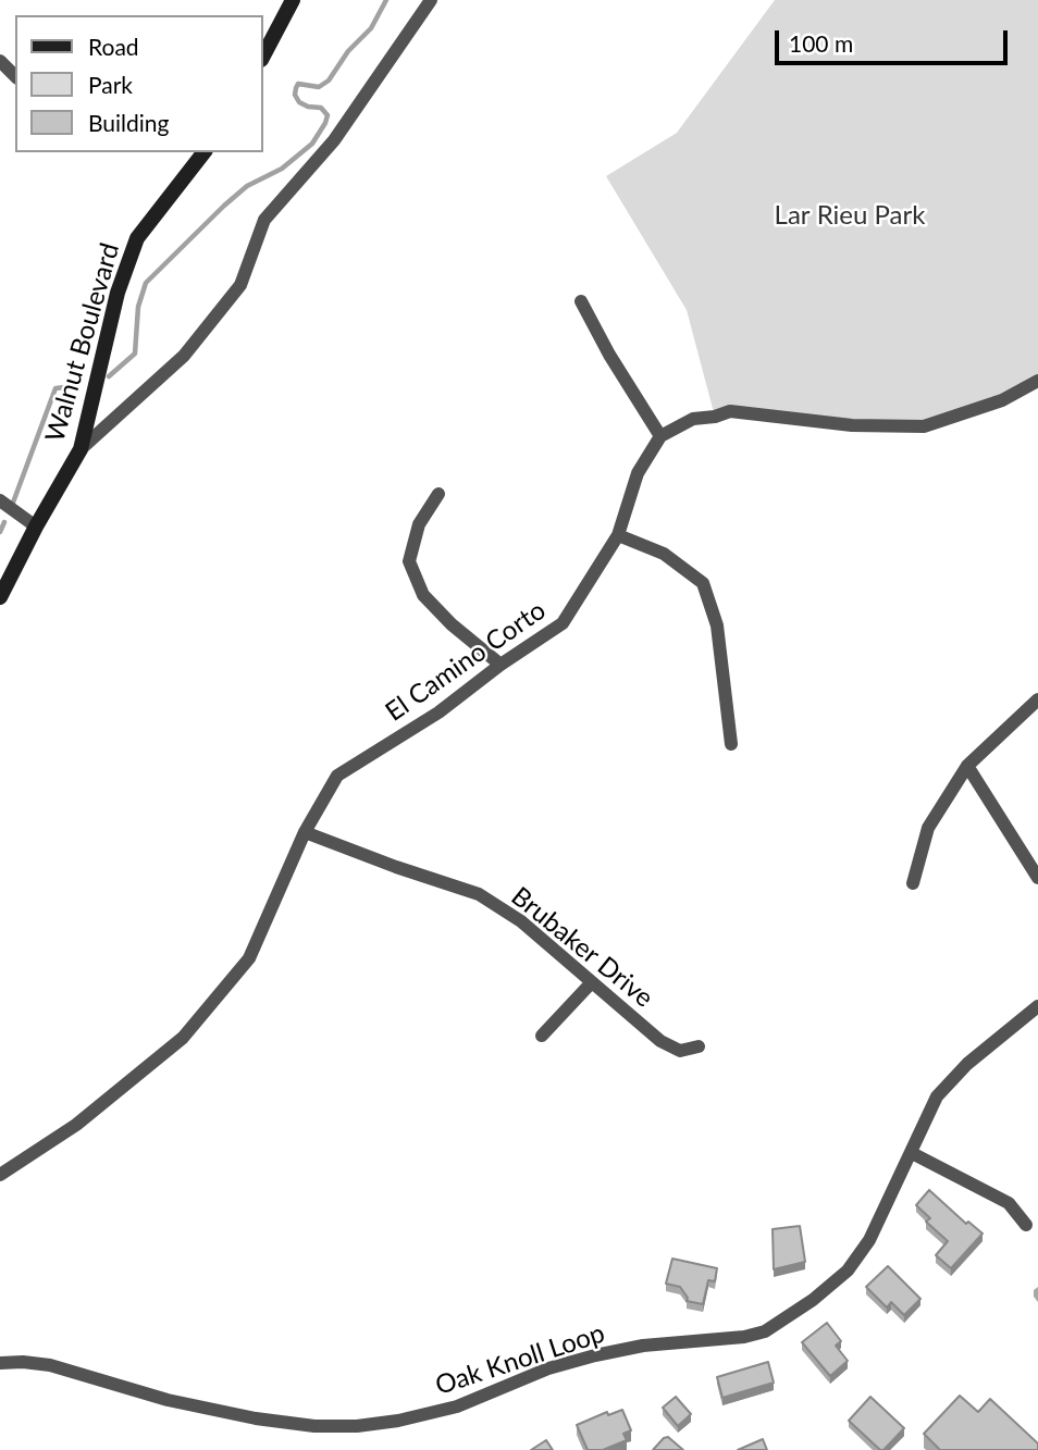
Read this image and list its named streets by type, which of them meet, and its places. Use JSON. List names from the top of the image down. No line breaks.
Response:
{"streets":{"street":["Walnut Boulevard","El Camino Corto","Brubaker Drive","Oak Knoll Loop"]},"crossings":[["El Camino Corto","Brubaker Drive"]],"parks":["Lar Rieu Park"],"legend":["Road","Park","Building"],"scale_bar":"100 m"}
